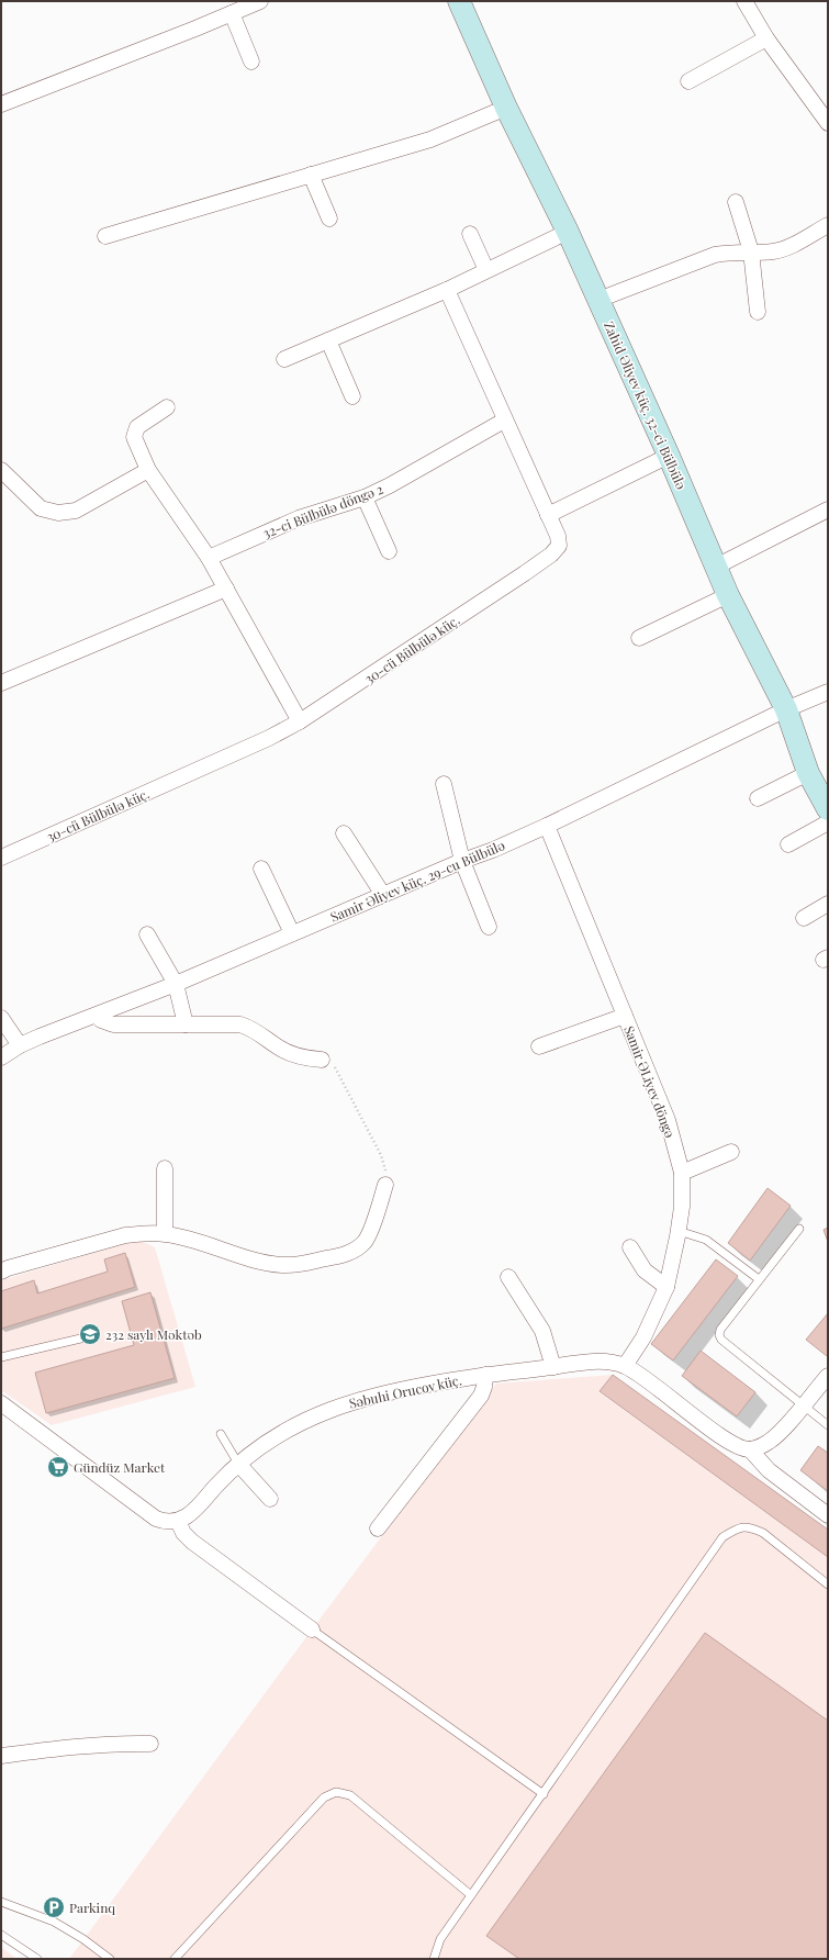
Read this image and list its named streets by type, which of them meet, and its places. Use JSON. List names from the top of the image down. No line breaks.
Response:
{"streets":{"street":["Zahid Əliyev küç. 32-ci Bülbülə","32-ci Bülbülə döngə 2","30-cü Bülbülə küç.","Samir Əliyev küç. 29-cu Bülbülə","Samir ƏLiyev döngə","Səbuhi Orucov küç."]},"crossings":[["Zahid Əliyev küç. 32-ci Bülbülə","Samir Əliyev küç. 29-cu Bülbülə"],["32-ci Bülbülə döngə 2","30-cü Bülbülə küç."],["Samir Əliyev küç. 29-cu Bülbülə","Samir ƏLiyev döngə"],["Samir ƏLiyev döngə","Səbuhi Orucov küç."]],"places":{"school or university":["232 saylı Məktəb"],"supermarket":["Gündüz Market"],"parking":["Parkinq"]}}
